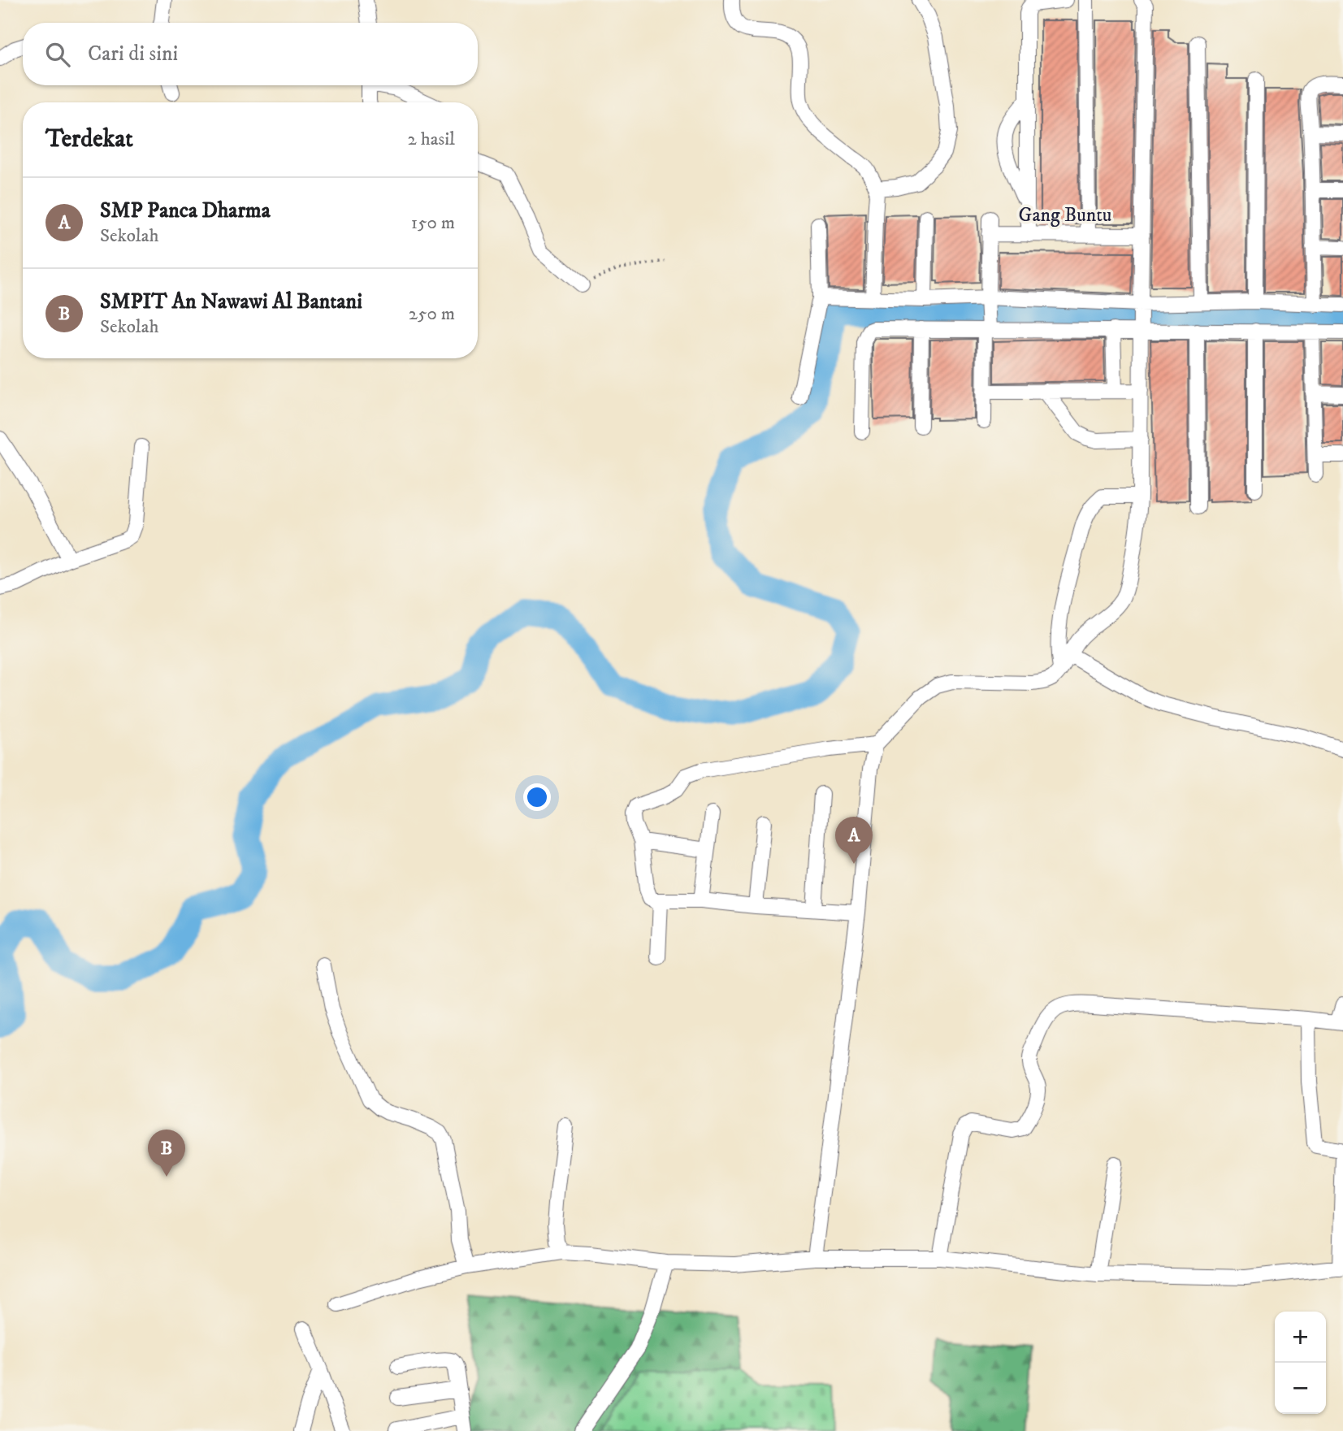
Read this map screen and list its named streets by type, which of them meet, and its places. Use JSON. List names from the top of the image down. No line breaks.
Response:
{"streets":{"street":["Gang Buntu"]},"page":{"search":"Cari di sini","heading":["Terdekat","2 hasil"],"list":[{"mark":"A","name":"SMP Panca Dharma","note":"Sekolah","value":"150 m"},{"mark":"B","name":"SMPIT An Nawawi Al Bantani","note":"Sekolah","value":"250 m"}],"pins":["A","B"],"map_buttons":["+","−"]}}
